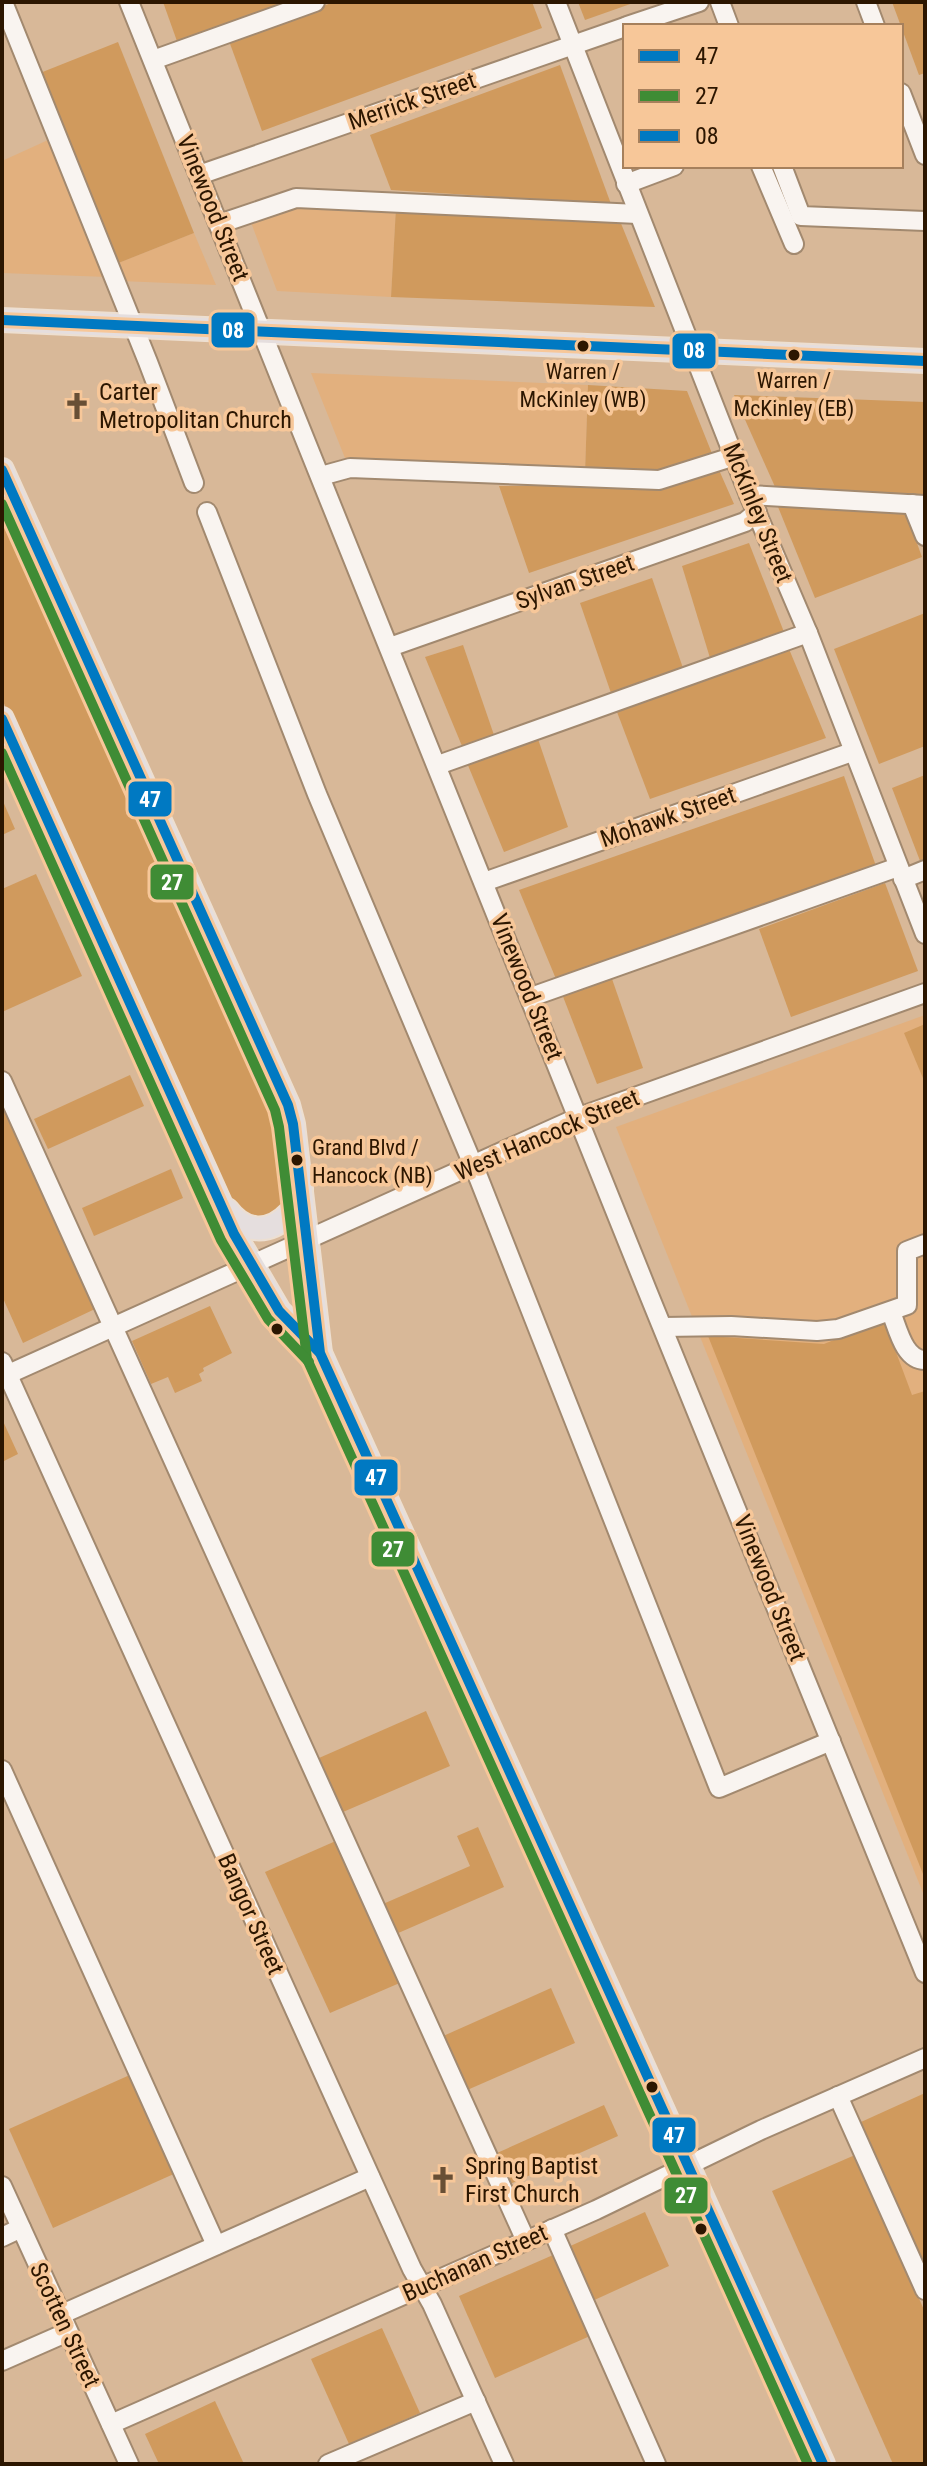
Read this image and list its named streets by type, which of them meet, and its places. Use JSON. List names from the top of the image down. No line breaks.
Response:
{"streets":{"street":["Merrick Street","Vinewood Street","McKinley Street","Sylvan Street","Mohawk Street","West Hancock Street","Bangor Street","Buchanan Street","Scotten Street"]},"crossings":[["Merrick Street","Vinewood Street"],["Merrick Street","McKinley Street"],["Vinewood Street","Sylvan Street"],["Vinewood Street","Mohawk Street"],["Vinewood Street","West Hancock Street"],["McKinley Street","Sylvan Street"],["McKinley Street","Mohawk Street"],["West Hancock Street","Bangor Street"],["Bangor Street","Buchanan Street"],["Buchanan Street","Scotten Street"]],"places":{"other":["Warren / McKinley (WB)","Warren / McKinley (EB)","Grand Blvd / Hancock (NB)"],"church":["Carter Metropolitan Church","Spring Baptist First Church"]},"lines":["transit line 08","transit line 47","transit line 27"],"legend":["47","27","08"]}
